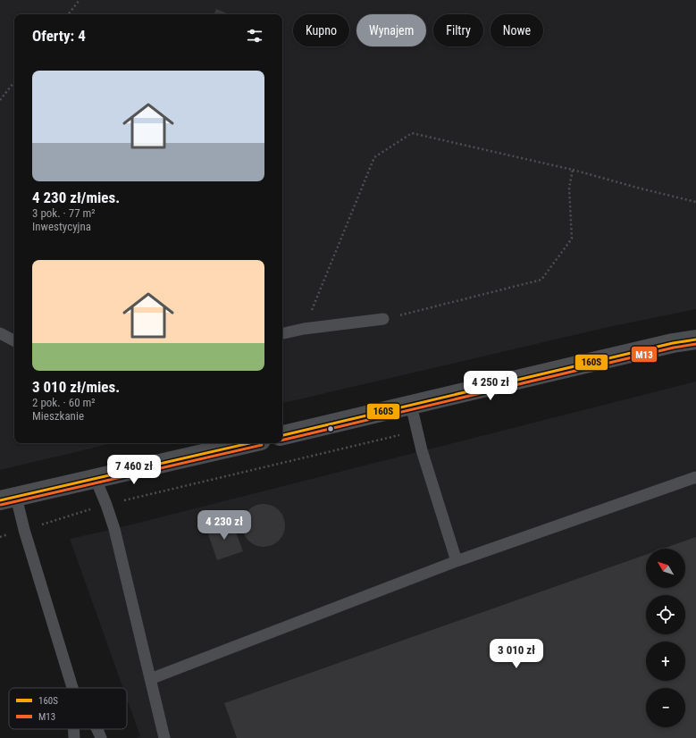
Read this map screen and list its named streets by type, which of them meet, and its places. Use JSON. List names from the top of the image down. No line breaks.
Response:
{"lines":["transit line 160S","transit line M13"],"legend":["160S","M13"],"north":"top left","page":{"chip":["Kupno","Wynajem","Filtry","Nowe"],"heading":"Oferty: 4","list":[{"name":"4 230 zł/mies.","note":"3 pok. · 77 m² · Inwestycyjna"},{"name":"3 010 zł/mies.","note":"2 pok. · 60 m² · Mieszkanie"}],"price":["4 250 zł","7 460 zł","4 230 zł","3 010 zł"],"map_buttons":["+","−"]}}
